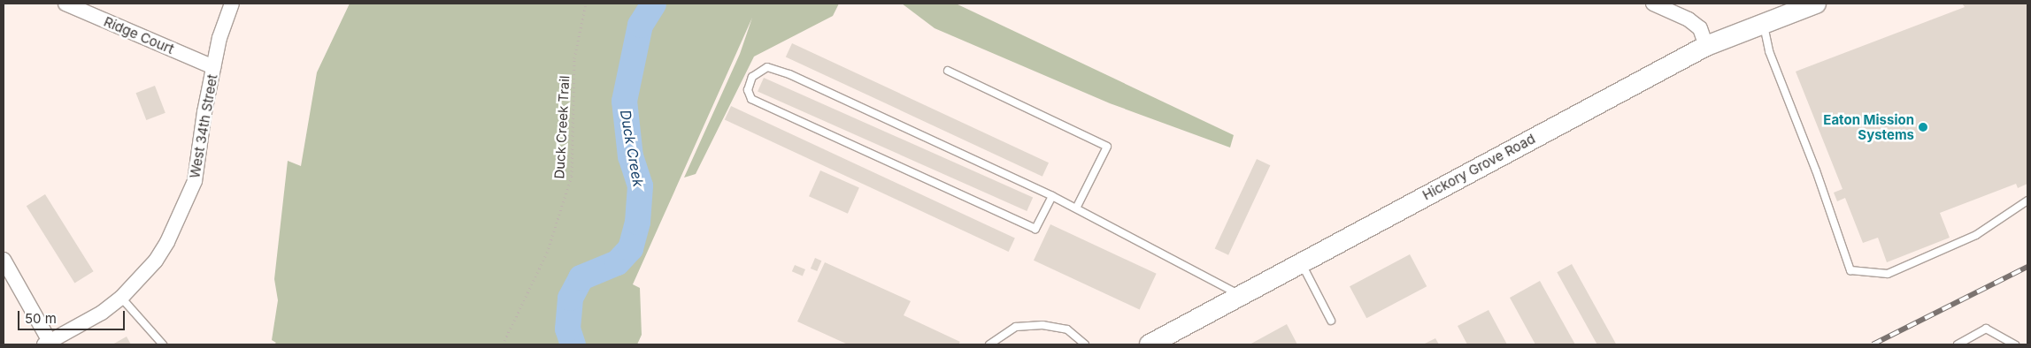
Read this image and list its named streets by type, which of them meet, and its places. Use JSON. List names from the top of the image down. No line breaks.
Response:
{"streets":{"main road":["Hickory Grove Road"],"street":["Ridge Court","West 34th Street"],"path":["Duck Creek Trail"]},"crossings":[["Ridge Court","West 34th Street"]],"water":["Duck Creek"],"places":["Eaton Mission Systems"],"scale_bar":"50 m"}
